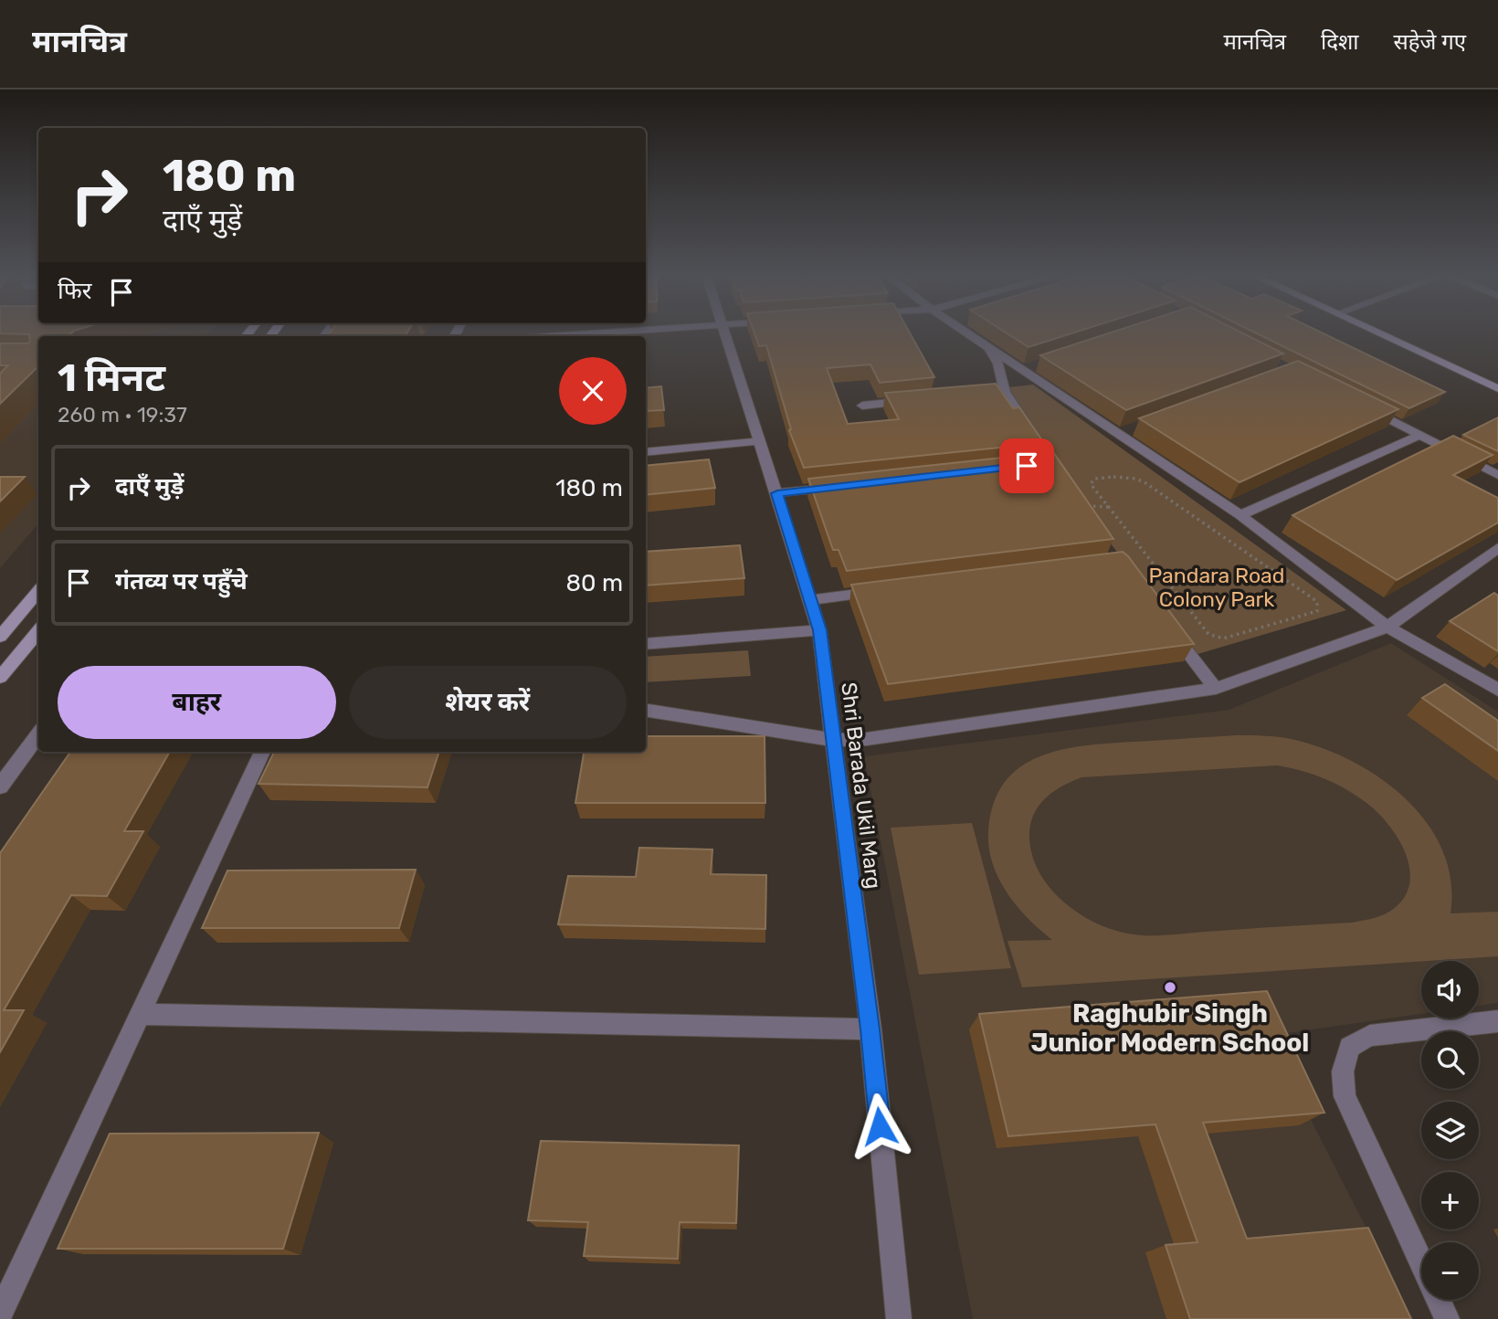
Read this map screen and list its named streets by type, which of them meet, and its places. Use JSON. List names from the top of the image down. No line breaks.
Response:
{"streets":{"street":["Shri Barada Ukil Marg"]},"parks":["Pandara Road Colony Park"],"places":["Raghubir Singh Junior Modern School"],"page":{"header":"मानचित्र","nav":["मानचित्र","दिशा","सहेजे गए"],"turn":["180 m","दाएँ मुड़ें"],"then":"फिर","heading":["1 मिनट","260 m · 19:37"],"list":[{"name":"दाएँ मुड़ें","value":"180 m"},{"name":"गंतव्य पर पहुँचे","value":"80 m"}],"buttons":["बाहर","शेयर करें"],"map_buttons":["+","−"]}}
